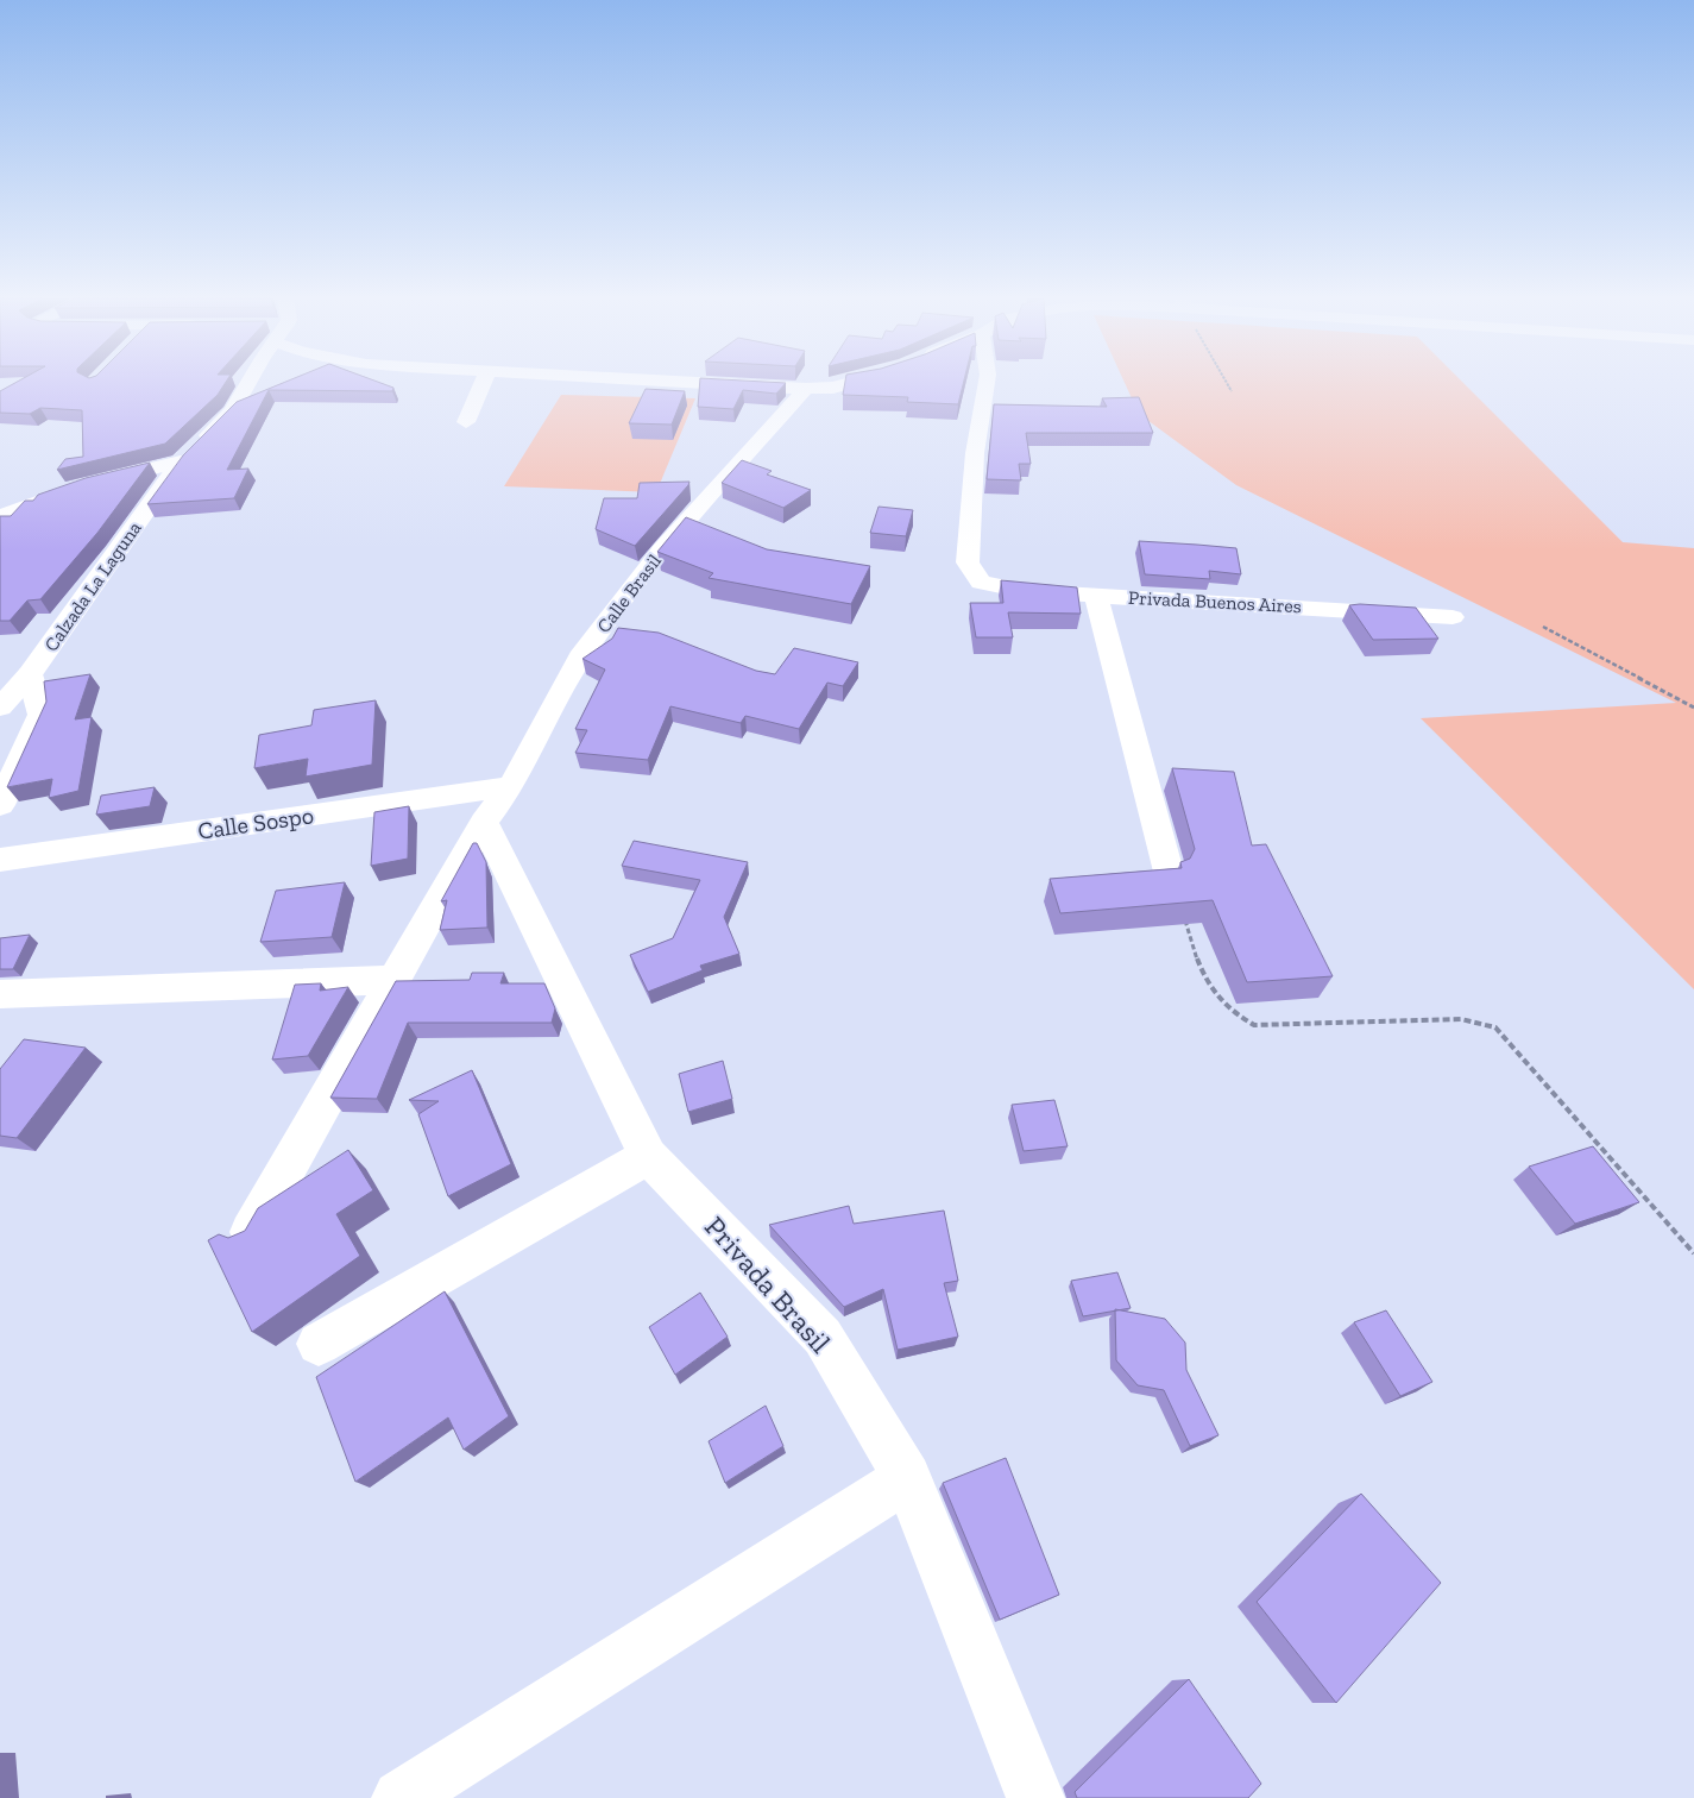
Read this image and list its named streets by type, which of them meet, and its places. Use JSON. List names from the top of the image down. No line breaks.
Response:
{"streets":{"street":["Calzada La Laguna","Calle Brasil","Privada Buenos Aires","Calle Sospo","Privada Brasil"]},"crossings":[["Calle Brasil","Calle Sospo"],["Calle Brasil","Privada Brasil"]]}
